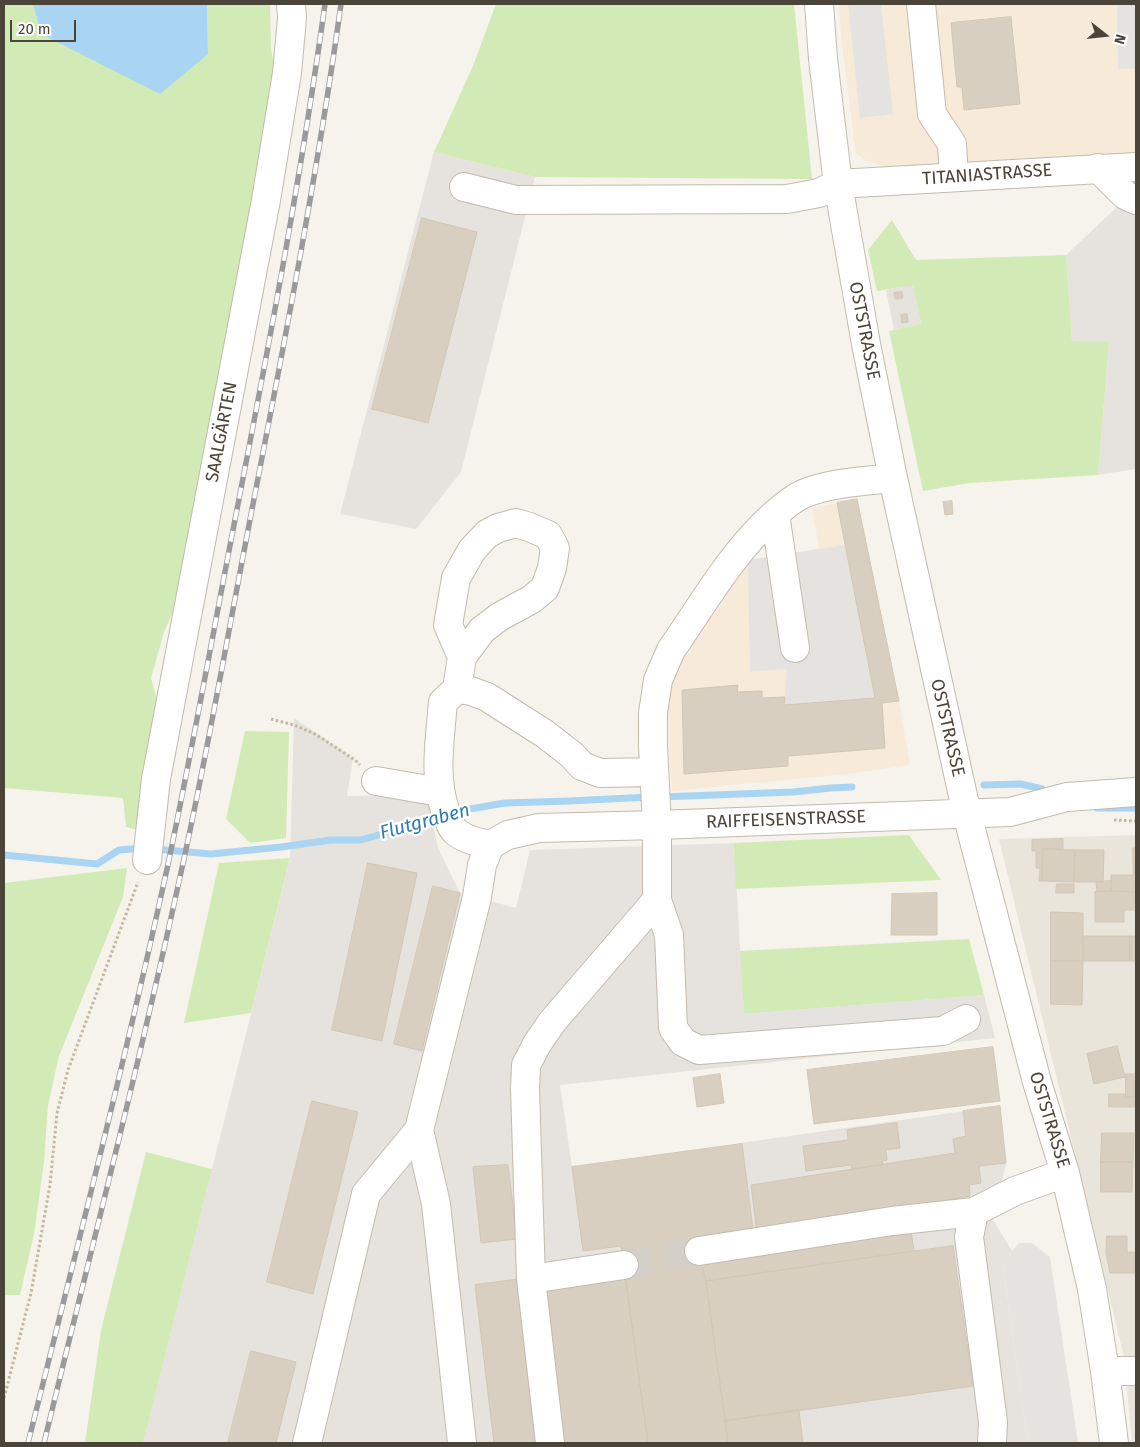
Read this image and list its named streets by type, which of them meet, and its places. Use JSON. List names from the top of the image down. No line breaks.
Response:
{"streets":{"street":["TITANIASTRASSE","OSTSTRASSE","SAALGÄRTEN","RAIFFEISENSTRASSE"]},"crossings":[["TITANIASTRASSE","OSTSTRASSE"],["OSTSTRASSE","RAIFFEISENSTRASSE"]],"water":["Flutgraben"],"scale_bar":"20 m","north":"right"}
